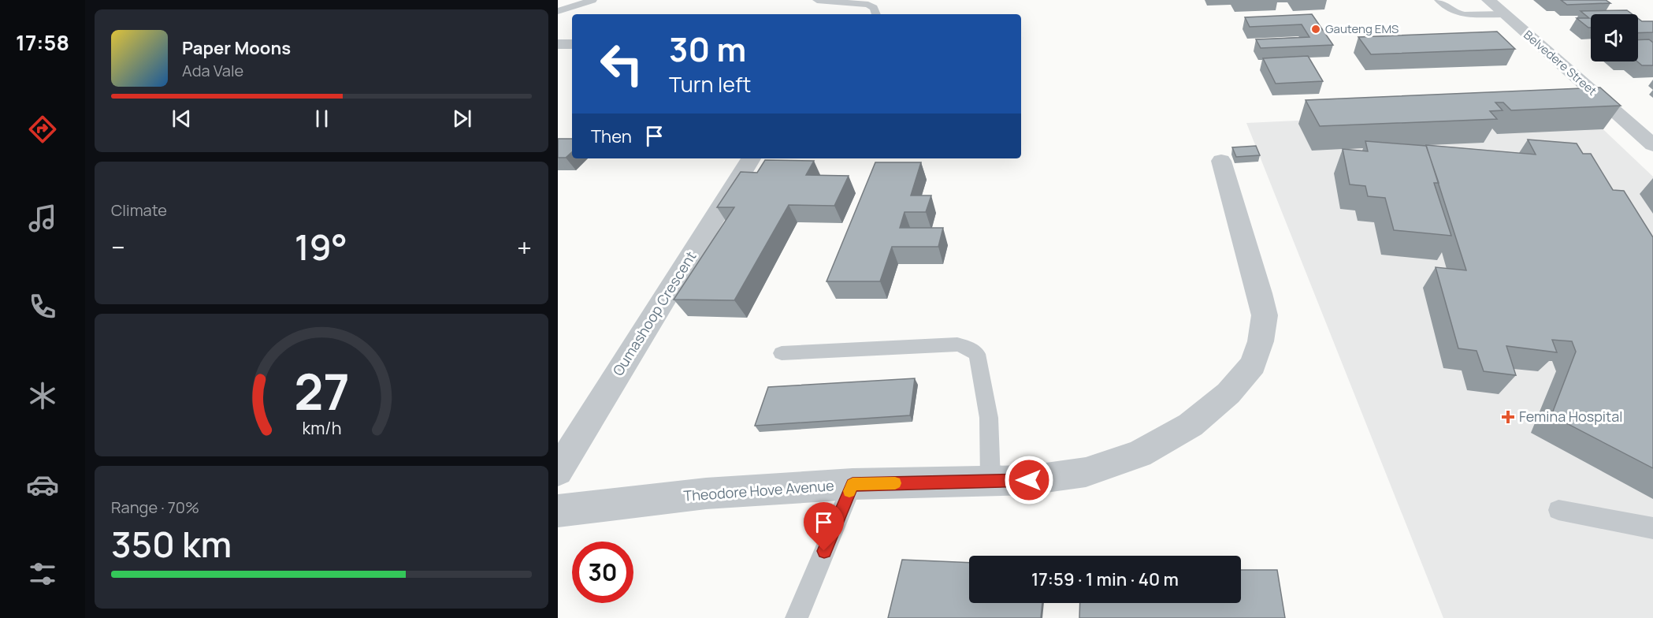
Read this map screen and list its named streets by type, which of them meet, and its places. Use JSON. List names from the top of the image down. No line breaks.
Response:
{"streets":{"street":["Belvedere Street","Oumashoop Crescent","Theodore Hove Avenue"]},"places":{"other":["Gauteng EMS"],"health":["Femina Hospital"]},"page":{"tabs":"17:58","turn":["30 m","Turn left"],"song":["Paper Moons","Ada Vale"],"then":"Then","tile":["Climate",["Range · 70%","350 km"]],"heat":["−","19°","+"],"limit":"30","trip":"17:59 · 1 min · 40 m","gauge":["27","km/h"]}}
